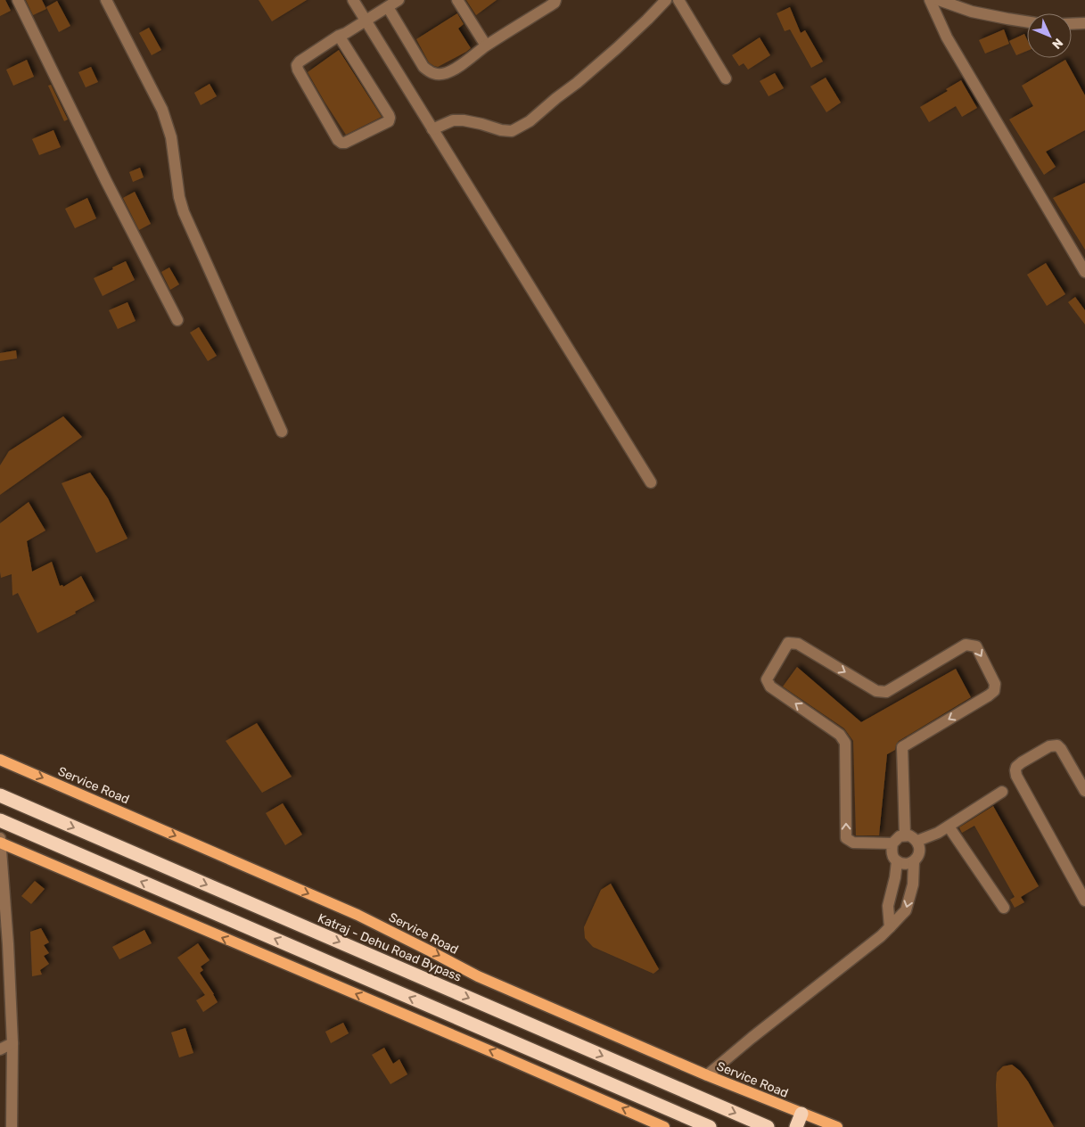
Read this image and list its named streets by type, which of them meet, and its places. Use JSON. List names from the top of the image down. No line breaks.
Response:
{"streets":{"highway":["Katraj - Dehu Road Bypass"],"main road":["Service Road"]},"north":"bottom right"}
